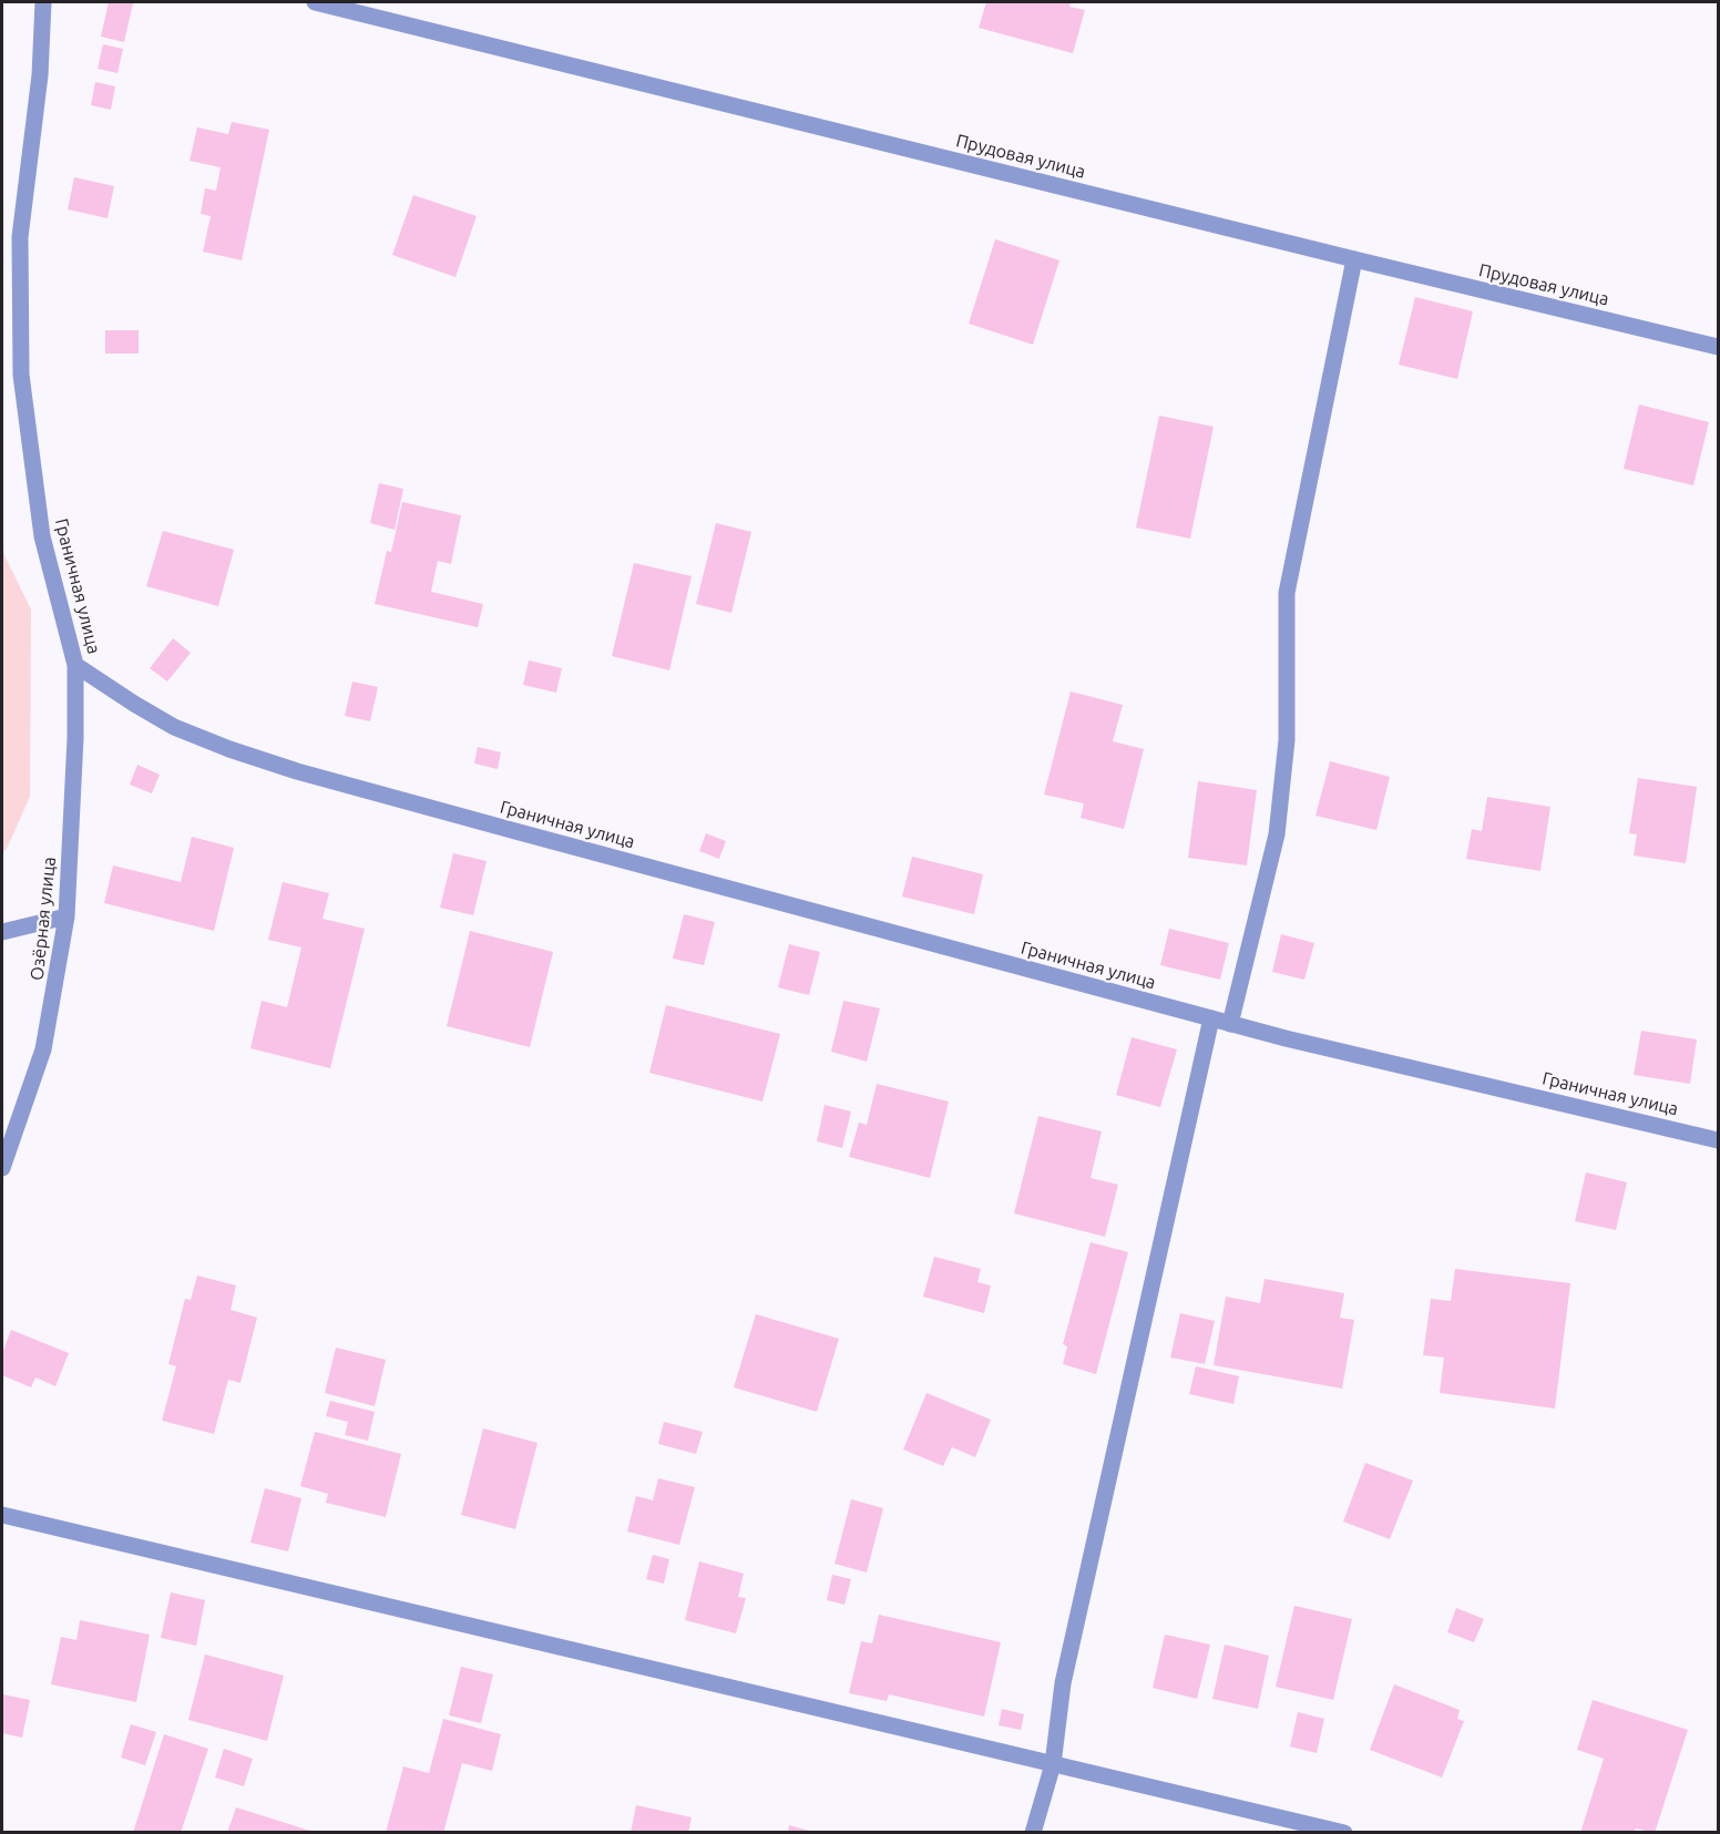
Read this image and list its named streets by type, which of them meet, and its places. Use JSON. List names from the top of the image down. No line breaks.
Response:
{"streets":{"street":["Прудовая улица","Граничная улица","Озёрная улица"]},"crossings":[["Граничная улица","Озёрная улица"]]}
